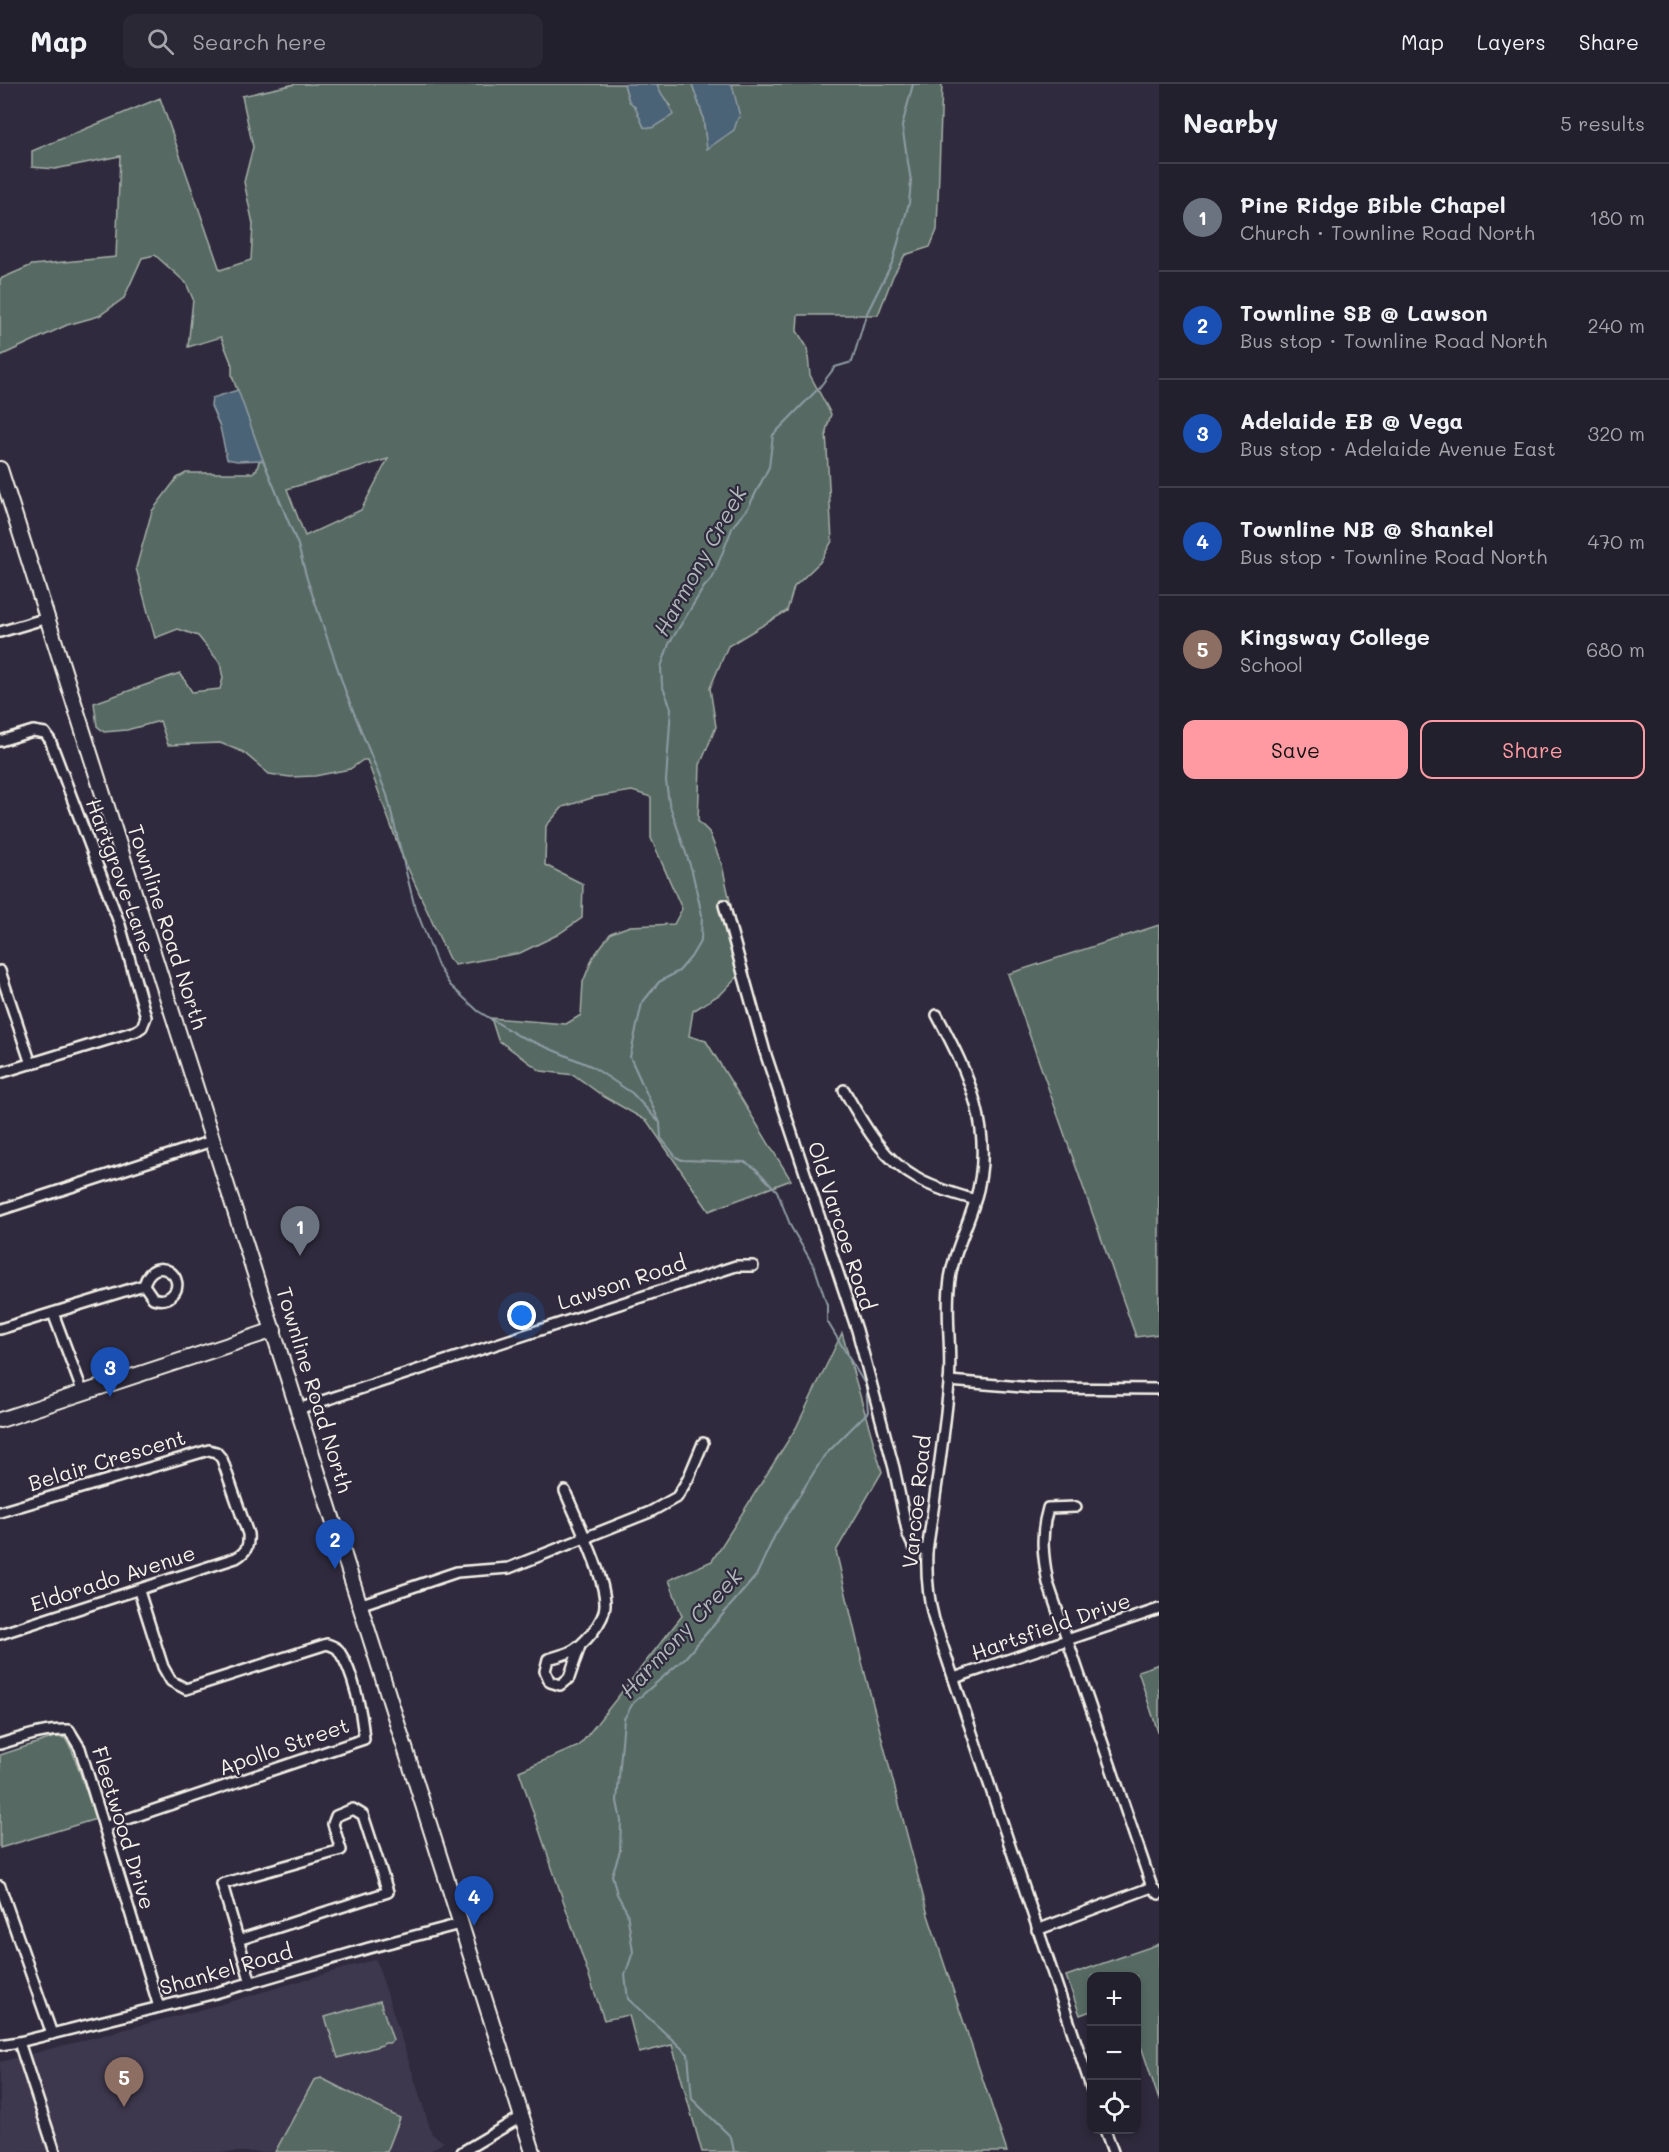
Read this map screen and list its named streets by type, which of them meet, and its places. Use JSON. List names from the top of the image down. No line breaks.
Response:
{"streets":{"main road":["Townline Road North"],"street":["Hartgrove Lane","Old Varcoe Road","Lawson Road","Belair Crescent","Varcoe Road","Eldorado Avenue","Hartsfield Drive","Apollo Street","Fleetwood Drive","Shankel Road"]},"crossings":[["Townline Road North","Lawson Road"],["Townline Road North","Shankel Road"],["Old Varcoe Road","Varcoe Road"],["Belair Crescent","Eldorado Avenue"],["Varcoe Road","Hartsfield Drive"],["Eldorado Avenue","Apollo Street"],["Apollo Street","Fleetwood Drive"],["Fleetwood Drive","Shankel Road"]],"water":["Harmony Creek"],"page":{"header":"Map","search":"Search here","nav":["Map","Layers","Share"],"heading":["Nearby","5 results"],"list":[{"mark":"1","name":"Pine Ridge Bible Chapel","note":"Church · Townline Road North","value":"180 m"},{"mark":"2","name":"Townline SB @ Lawson","note":"Bus stop · Townline Road North","value":"240 m"},{"mark":"3","name":"Adelaide EB @ Vega","note":"Bus stop · Adelaide Avenue East","value":"320 m"},{"mark":"4","name":"Townline NB @ Shankel","note":"Bus stop · Townline Road North","value":"470 m"},{"mark":"5","name":"Kingsway College","note":"School","value":"680 m"}],"buttons":["Save","Share"],"pins":["1","3","2","4","5"],"map_buttons":["+","−"]}}
